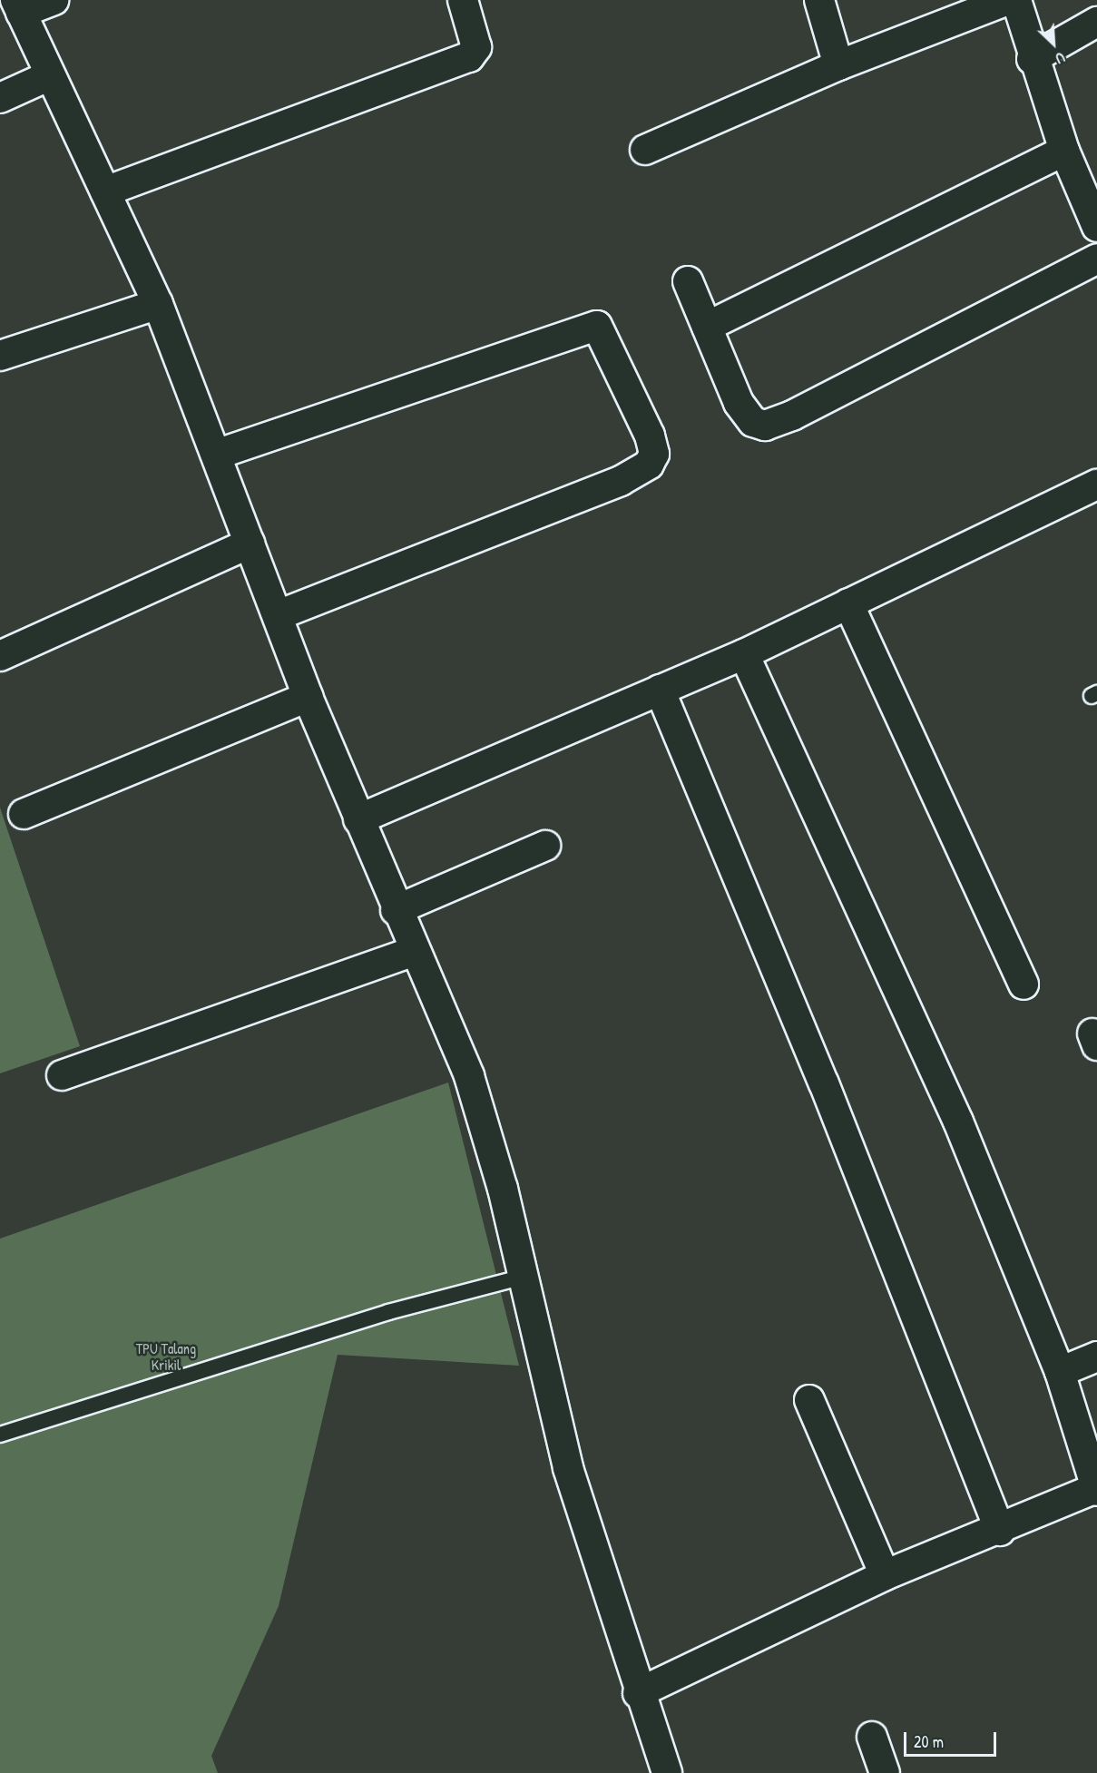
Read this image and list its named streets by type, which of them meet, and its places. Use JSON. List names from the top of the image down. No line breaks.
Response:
{"parks":["TPU Talang Krikil"],"scale_bar":"20 m","north":"bottom right"}
